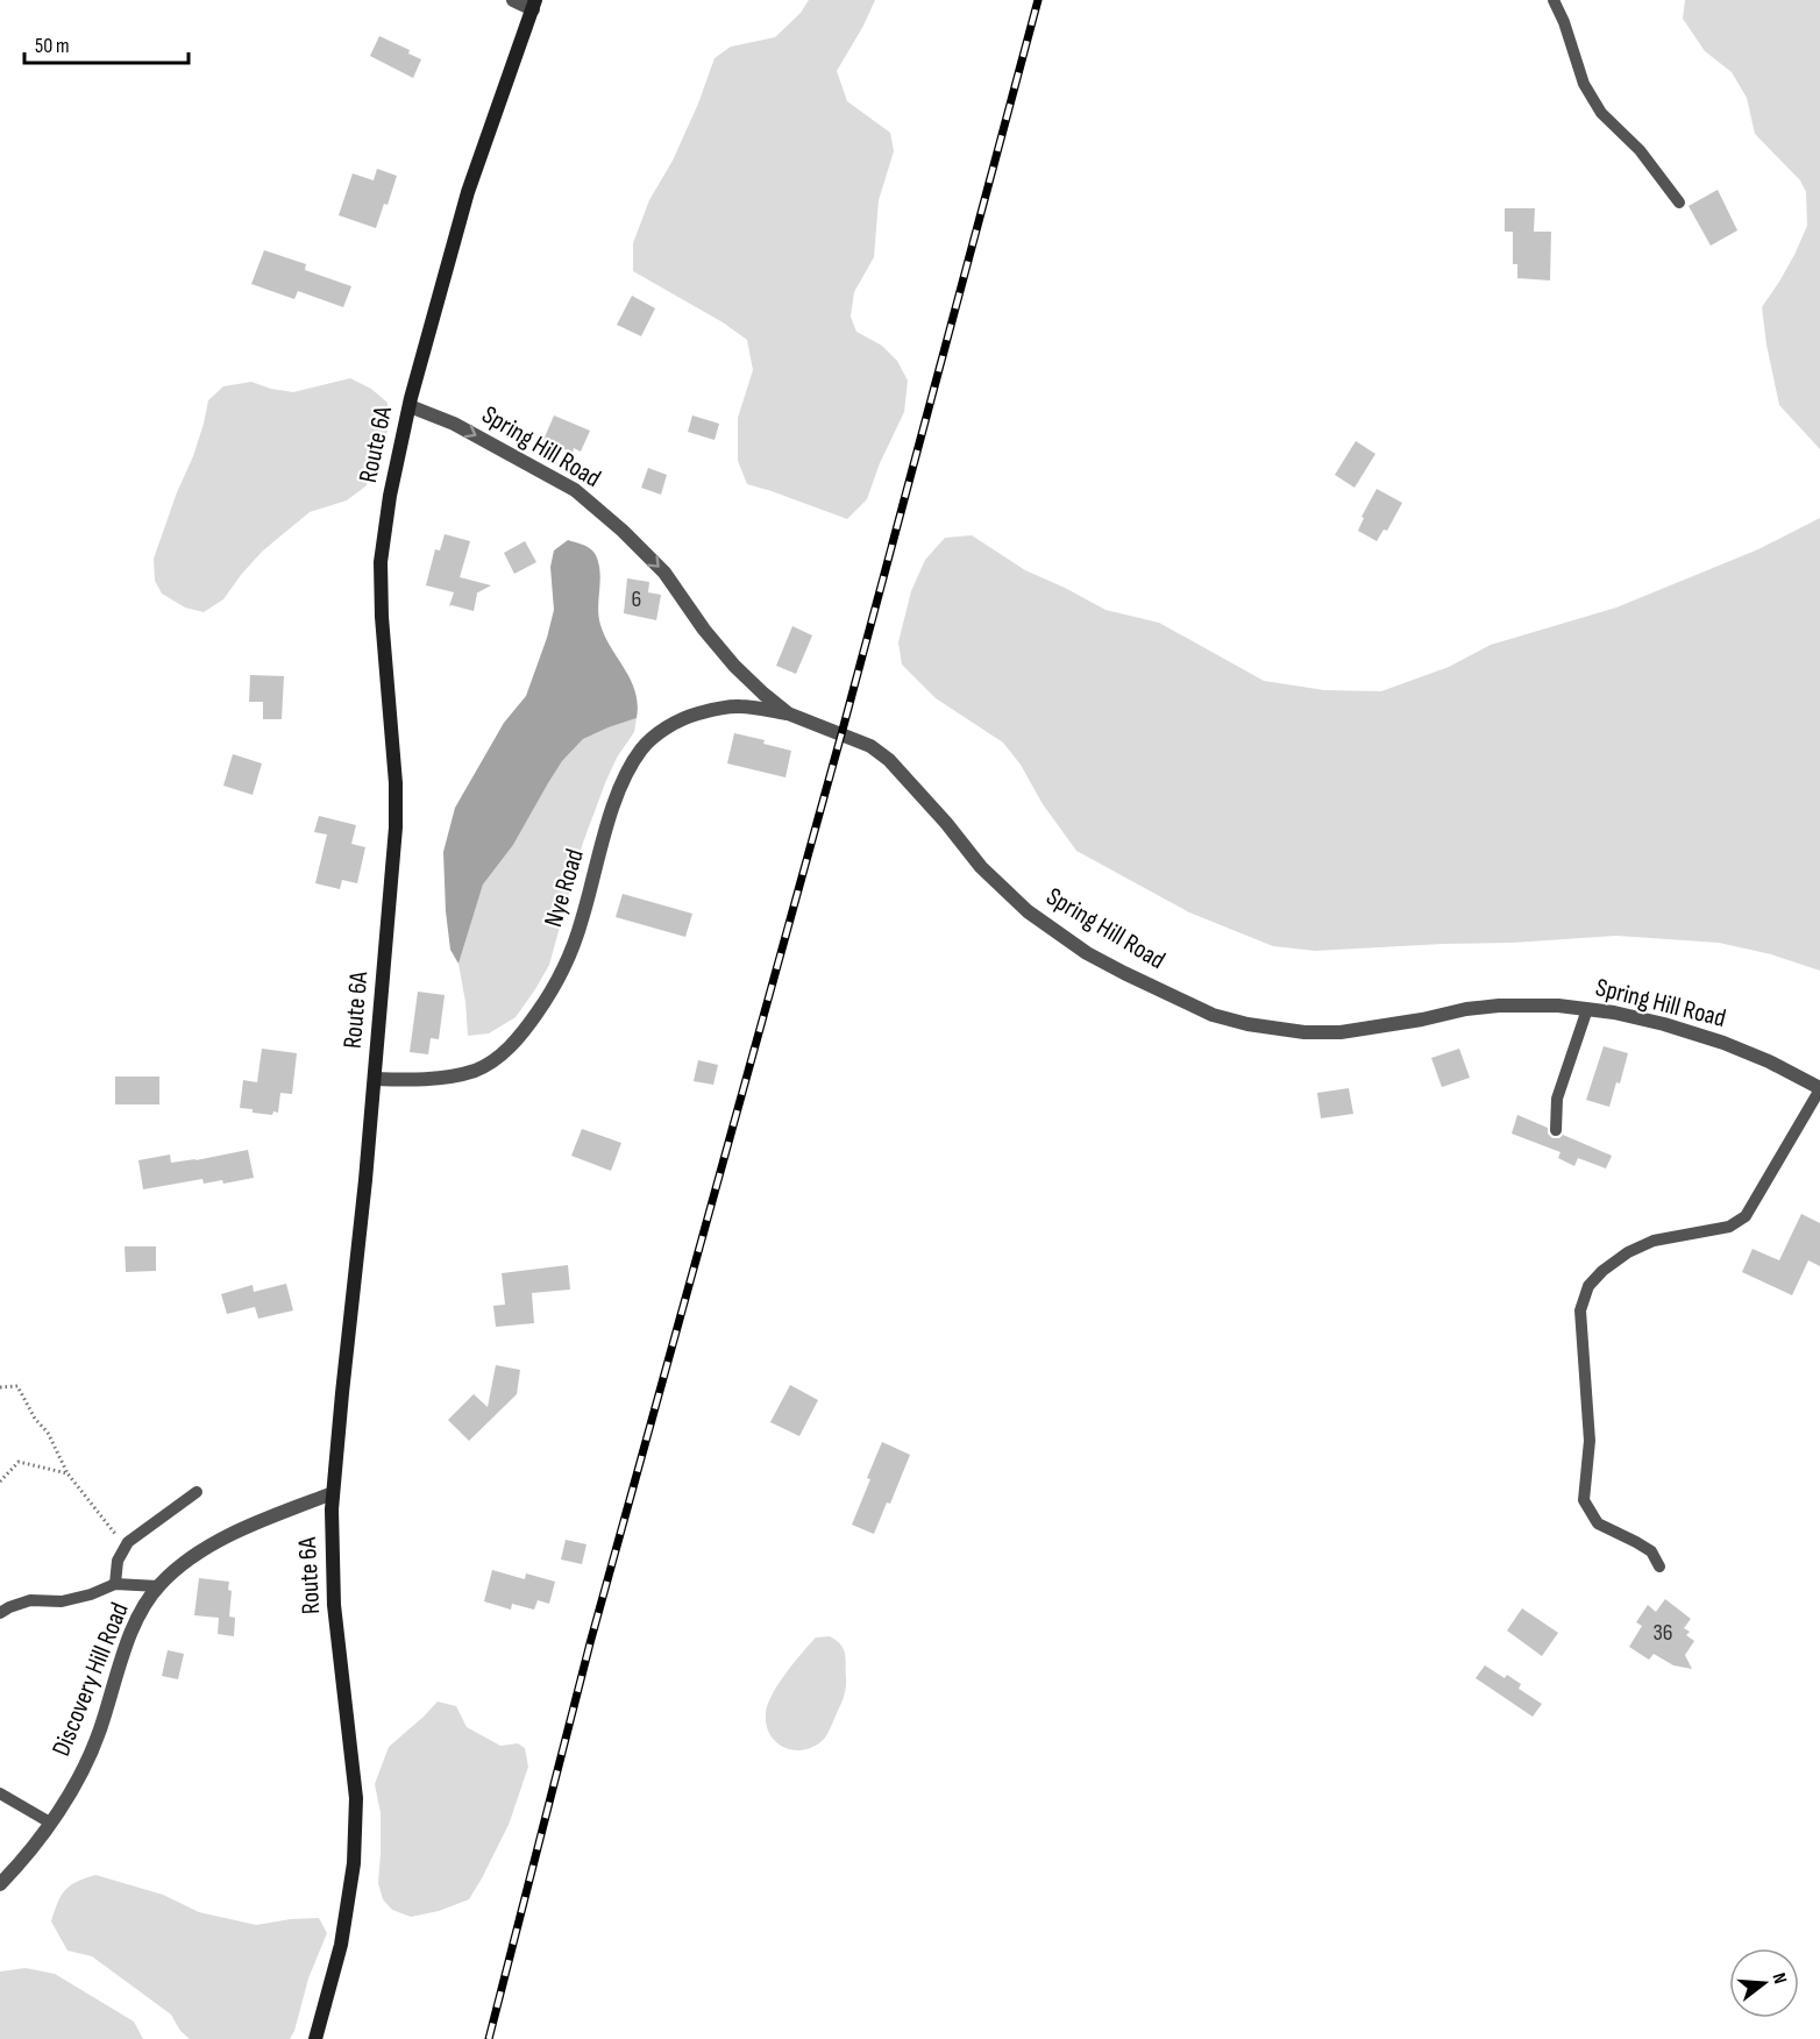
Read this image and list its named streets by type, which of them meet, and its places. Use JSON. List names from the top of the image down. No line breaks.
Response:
{"streets":{"main road":["Route 6A"],"street":["Spring Hill Road","Nye Road","Discovery Hill Road"]},"crossings":[["Route 6A","Spring Hill Road"],["Route 6A","Nye Road"],["Route 6A","Discovery Hill Road"],["Spring Hill Road","Nye Road"]],"house_numbers":["6","36"],"scale_bar":"50 m","north":"right"}
